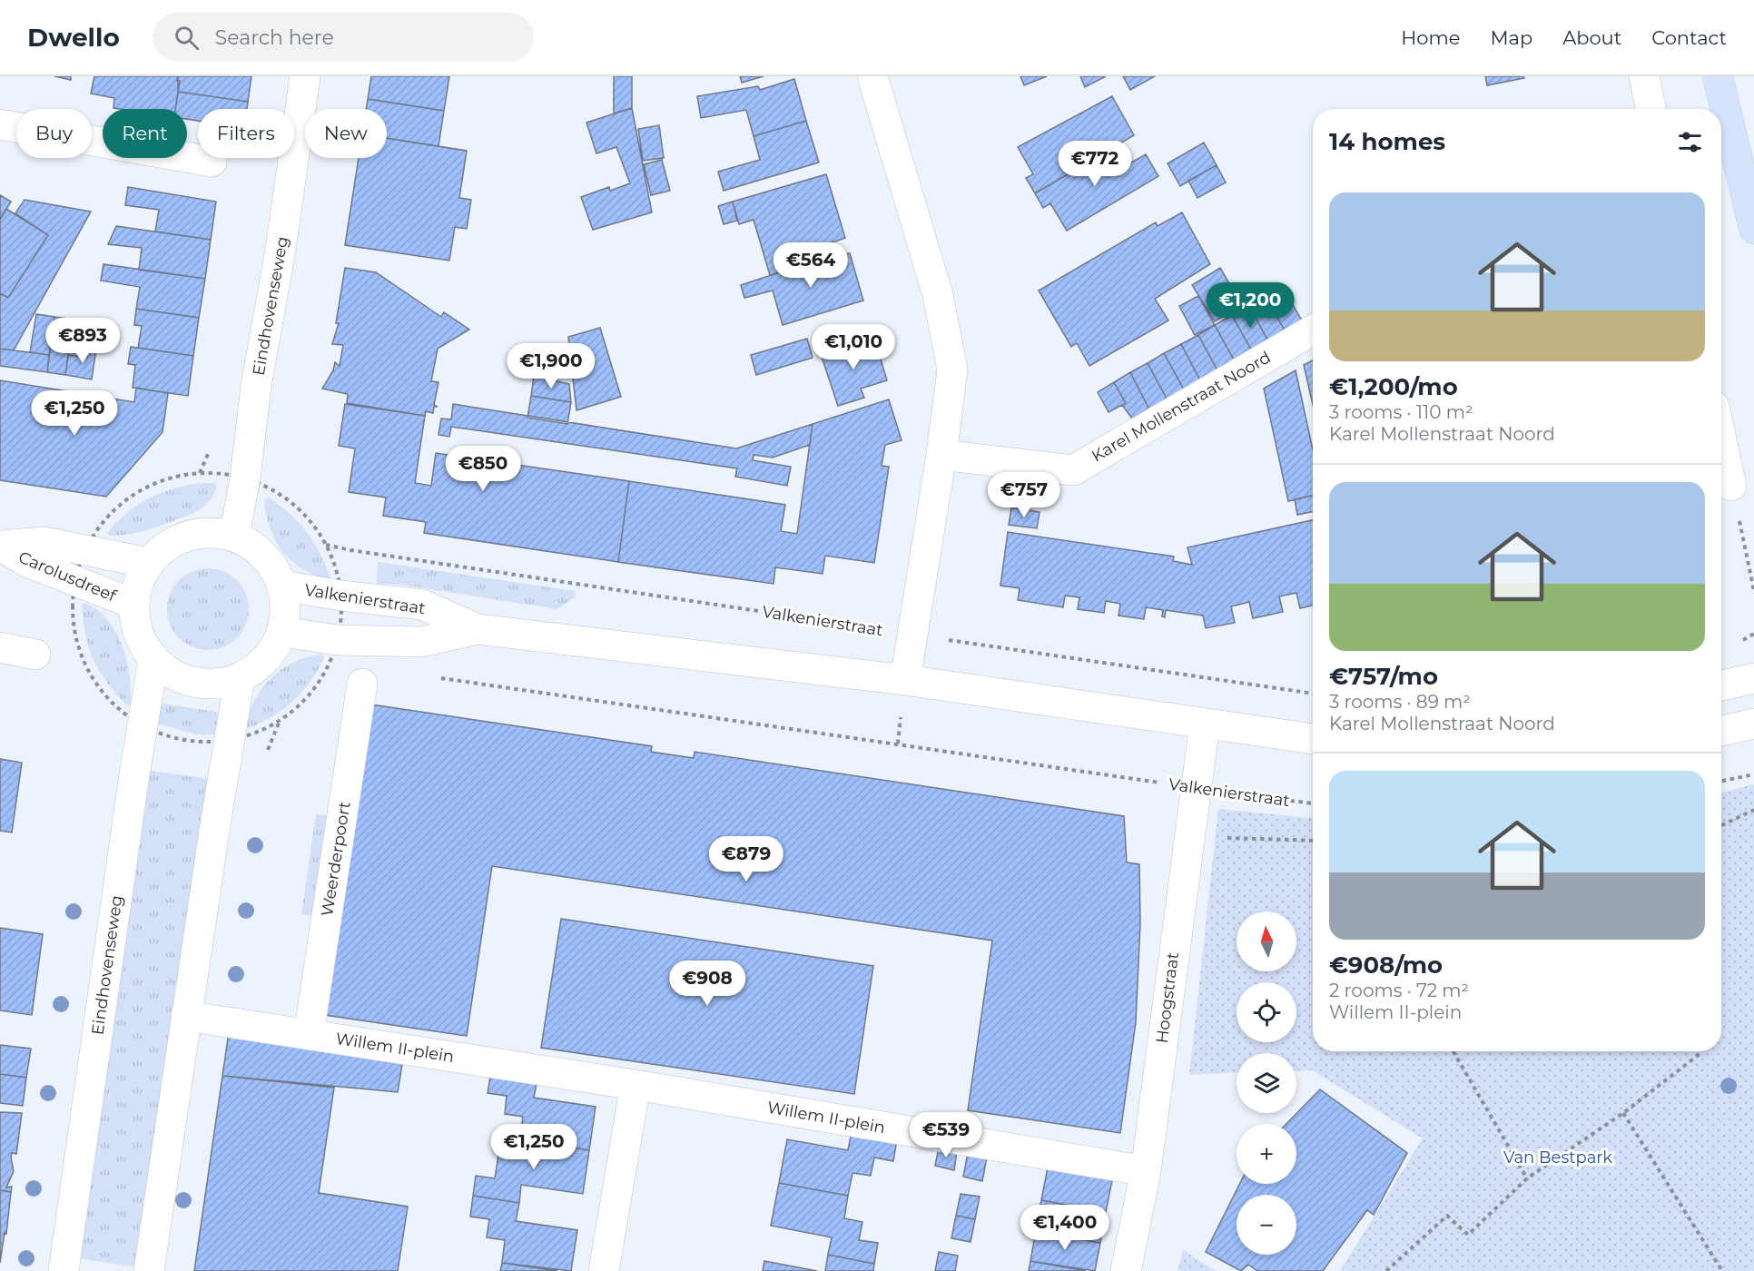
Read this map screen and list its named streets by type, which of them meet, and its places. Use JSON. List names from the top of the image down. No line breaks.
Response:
{"streets":{"street":["Eindhovenseweg","Karel Mollenstraat Noord","Carolusdreef","Valkenierstraat","Weerderpoort","Hoogstraat","Willem II-plein"]},"crossings":[["Eindhovenseweg","Carolusdreef"],["Eindhovenseweg","Valkenierstraat"],["Carolusdreef","Valkenierstraat"],["Valkenierstraat","Hoogstraat"],["Weerderpoort","Willem II-plein"],["Hoogstraat","Willem II-plein"]],"parks":["Van Bestpark"],"north":"top","page":{"header":"Dwello","search":"Search here","nav":["Home","Map","About","Contact"],"chip":["Buy","Rent","Filters","New"],"heading":"14 homes","price":["€772","€564","€1,200","€893","€1,010","€1,900","€1,250","€850","€757","€879","€908","€539","€1,250","€1,400"],"list":[{"name":"€1,200/mo","note":"3 rooms · 110 m² · Karel Mollenstraat Noord"},{"name":"€757/mo","note":"3 rooms · 89 m² · Karel Mollenstraat Noord"},{"name":"€908/mo","note":"2 rooms · 72 m² · Willem II-plein"}],"map_buttons":["+","−"]}}
